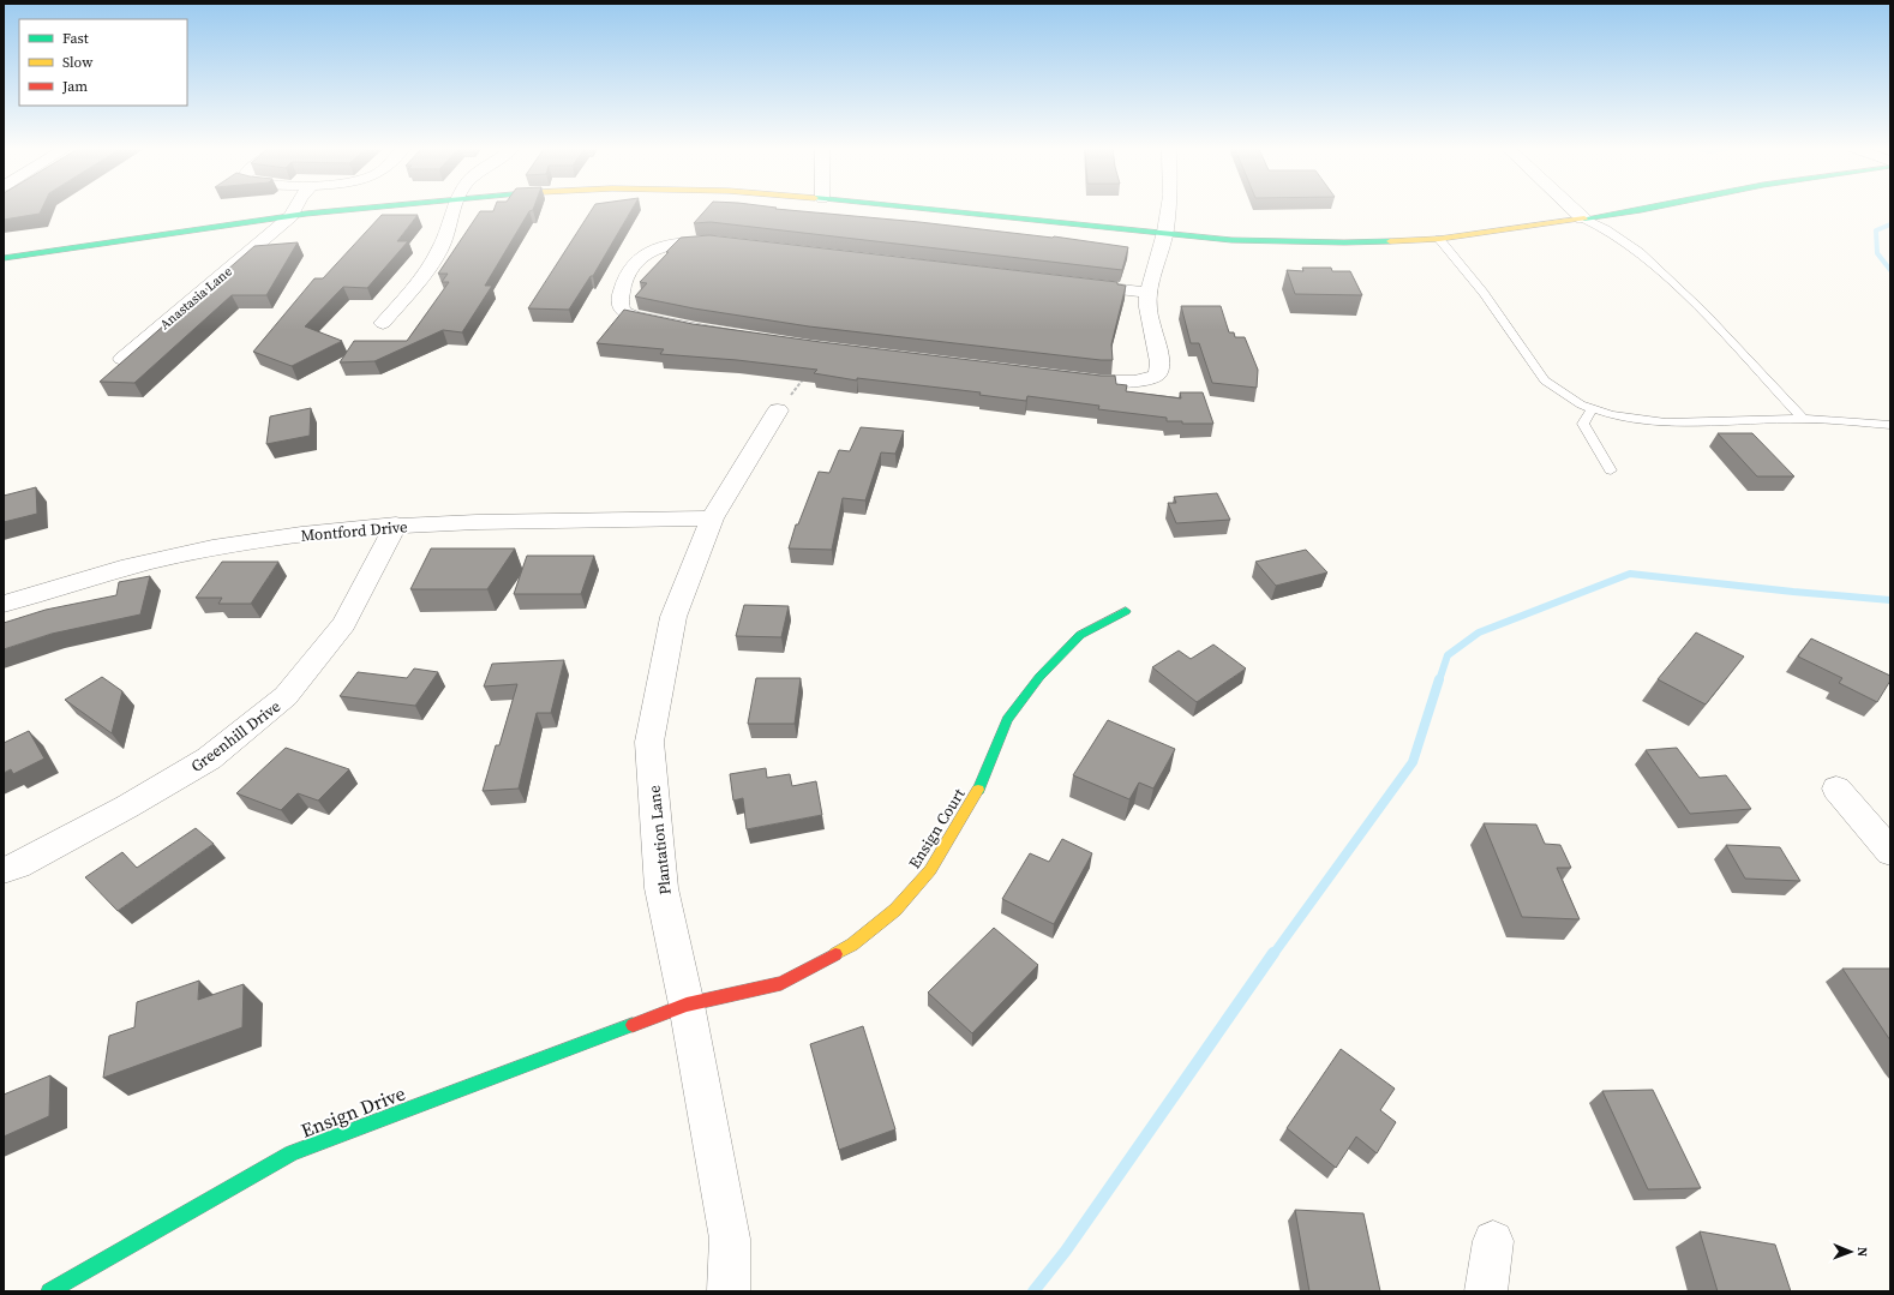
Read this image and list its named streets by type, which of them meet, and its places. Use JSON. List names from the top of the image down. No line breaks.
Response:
{"streets":{"street":["Anastasia Lane","Montford Drive","Greenhill Drive","Ensign Court","Plantation Lane","Ensign Drive"]},"crossings":[["Montford Drive","Greenhill Drive"],["Montford Drive","Plantation Lane"],["Ensign Court","Plantation Lane"],["Ensign Court","Ensign Drive"],["Plantation Lane","Ensign Drive"]],"legend":["Fast","Slow","Jam"],"north":"right"}
